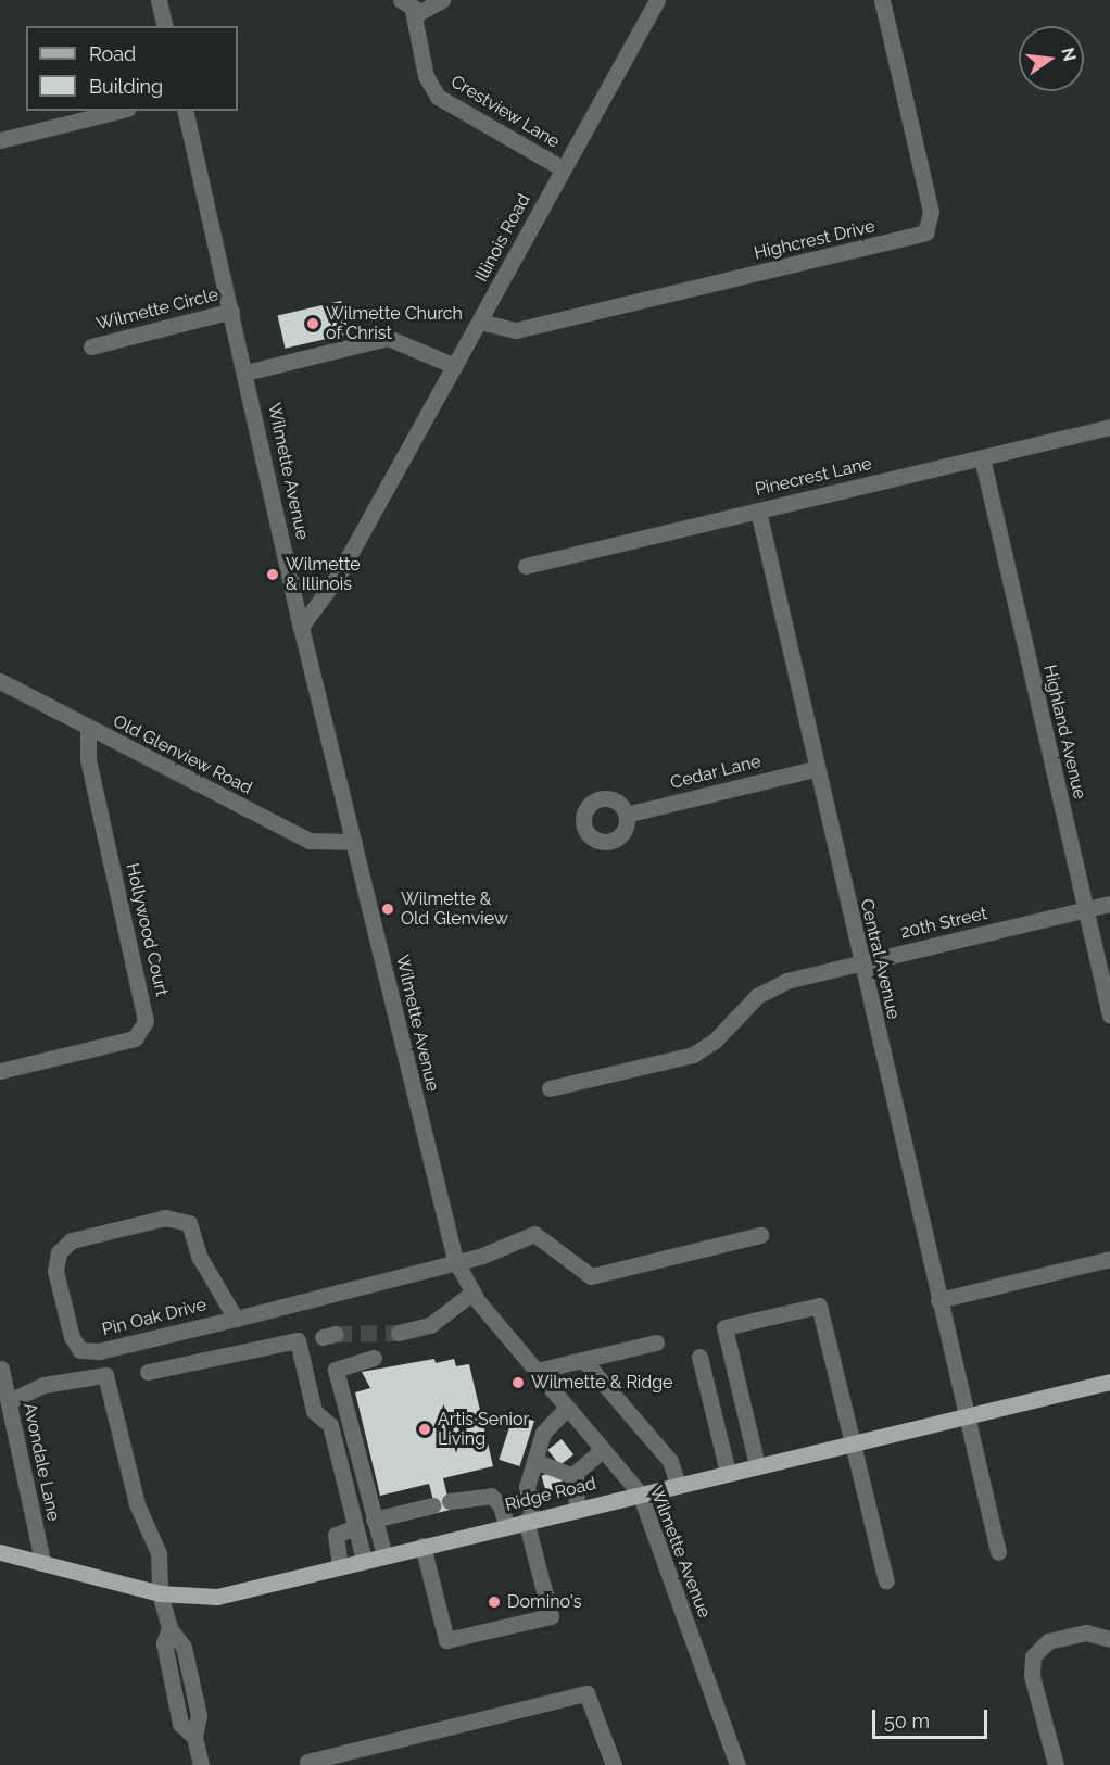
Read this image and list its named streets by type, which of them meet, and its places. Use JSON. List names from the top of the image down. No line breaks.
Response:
{"streets":{"main road":["Ridge Road"],"street":["Crestview Lane","Illinois Road","Highcrest Drive","Wilmette Circle","Wilmette Avenue","Pinecrest Lane","Highland Avenue","Old Glenview Road","Cedar Lane","20th Street","Hollywood Court","Central Avenue","Pin Oak Drive","Avondale Lane"]},"crossings":[["Crestview Lane","Illinois Road"],["Illinois Road","Highcrest Drive"],["Illinois Road","Wilmette Avenue"],["Wilmette Circle","Wilmette Avenue"],["Wilmette Avenue","Old Glenview Road"],["Wilmette Avenue","Pin Oak Drive"],["Wilmette Avenue","Ridge Road"],["Pinecrest Lane","Highland Avenue"],["Pinecrest Lane","Central Avenue"],["Highland Avenue","20th Street"],["Old Glenview Road","Hollywood Court"],["Cedar Lane","Central Avenue"],["20th Street","Central Avenue"],["Central Avenue","Ridge Road"],["Avondale Lane","Ridge Road"]],"places":["Wilmette Church of Christ","Wilmette & Illinois","Wilmette & Old Glenview","Wilmette & Ridge","Artis Senior Living","Domino's"],"legend":["Road","Building"],"scale_bar":"50 m","north":"right"}
